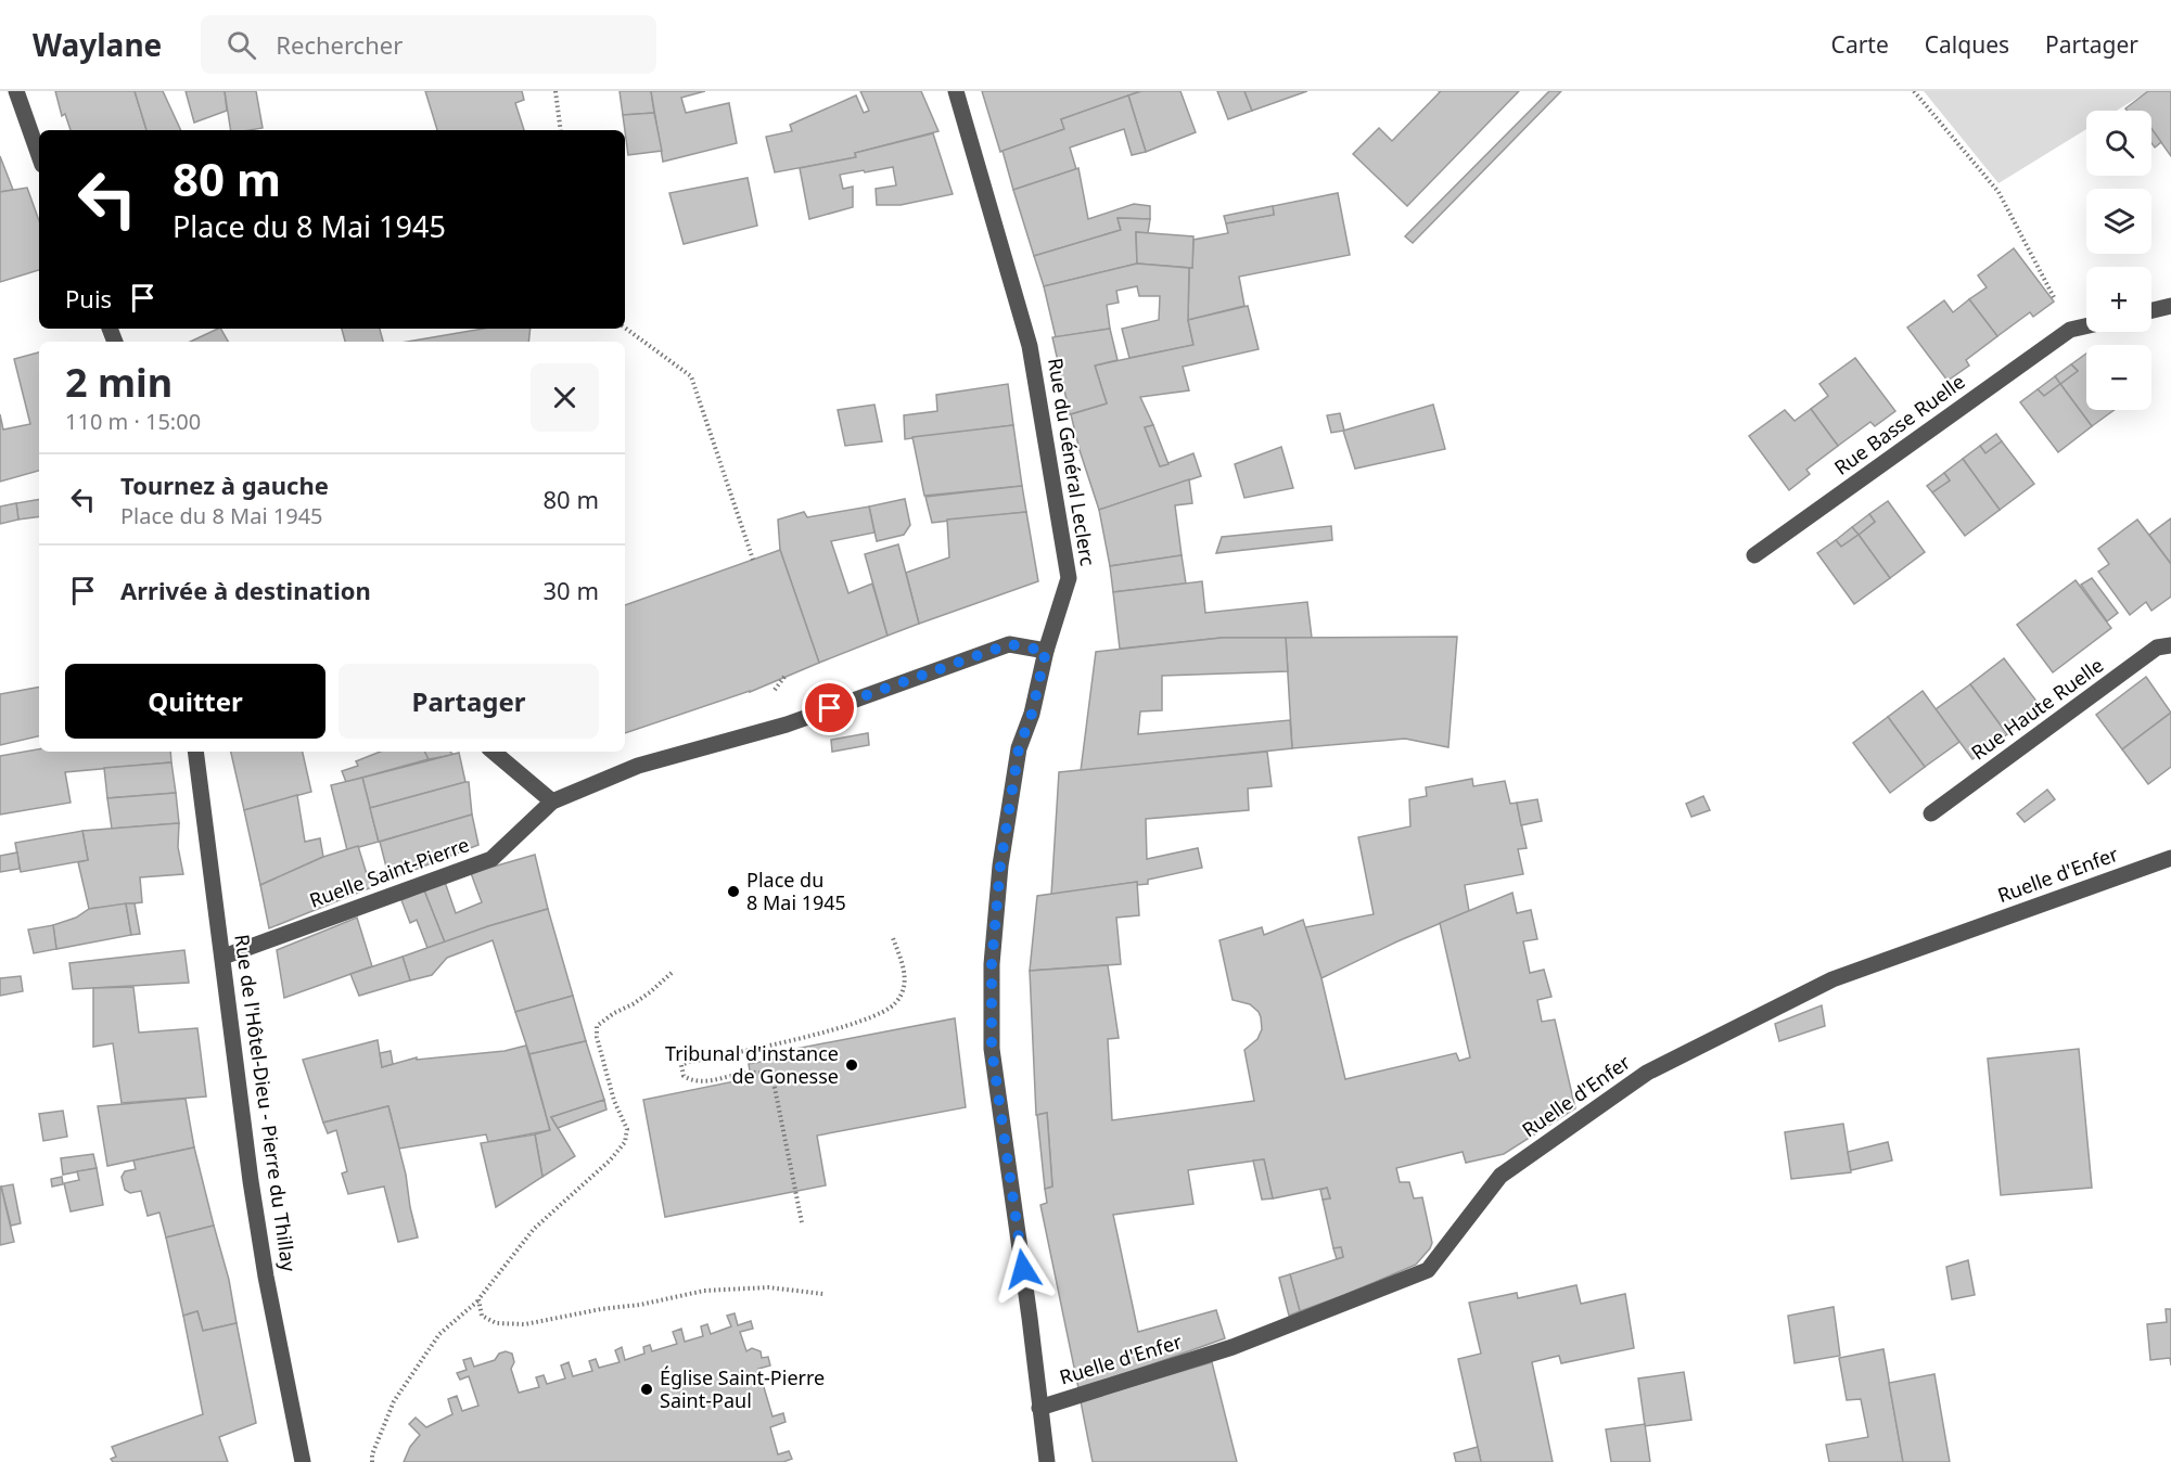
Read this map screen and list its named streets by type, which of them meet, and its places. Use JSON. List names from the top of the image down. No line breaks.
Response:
{"streets":{"street":["Rue Basse Ruelle","Rue du Général Leclerc","Rue Haute Ruelle","Ruelle Saint-Pierre","Ruelle d'Enfer","Rue de l'Hôtel-Dieu - Pierre du Thillay"]},"crossings":[["Rue du Général Leclerc","Ruelle d'Enfer"],["Ruelle Saint-Pierre","Rue de l'Hôtel-Dieu - Pierre du Thillay"]],"places":["Place du 8 Mai 1945","Tribunal d'instance de Gonesse","Église Saint-Pierre Saint-Paul"],"page":{"header":"Waylane","search":"Rechercher","nav":["Carte","Calques","Partager"],"map_buttons":["+","−"],"turn":["80 m","Place du 8 Mai 1945"],"then":"Puis","heading":["2 min","110 m · 15:00"],"list":[{"name":"Tournez à gauche","note":"Place du 8 Mai 1945","value":"80 m"},{"name":"Arrivée à destination","value":"30 m"}],"buttons":["Quitter","Partager"]}}
